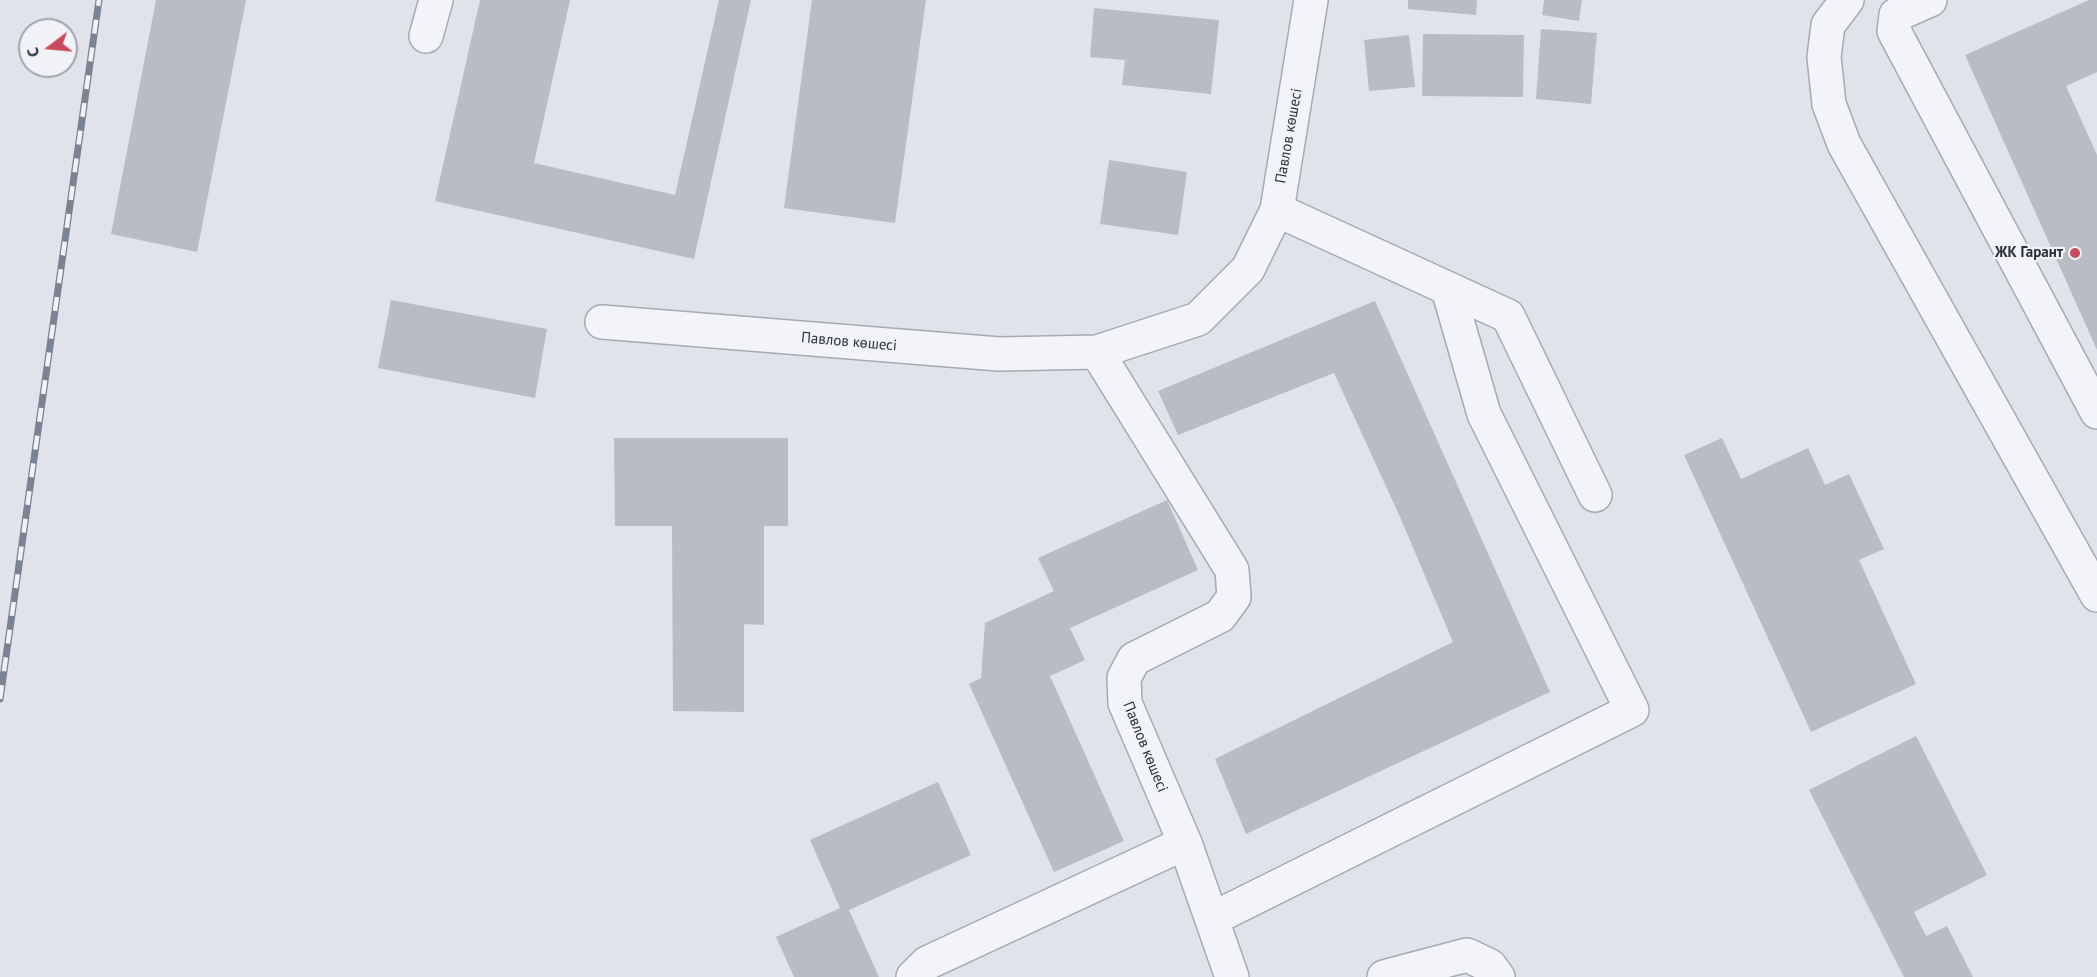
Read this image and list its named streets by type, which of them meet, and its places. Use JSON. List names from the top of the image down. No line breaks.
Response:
{"streets":{"street":["Павлов көшесі"]},"places":["ЖК Гарант"],"north":"left"}
